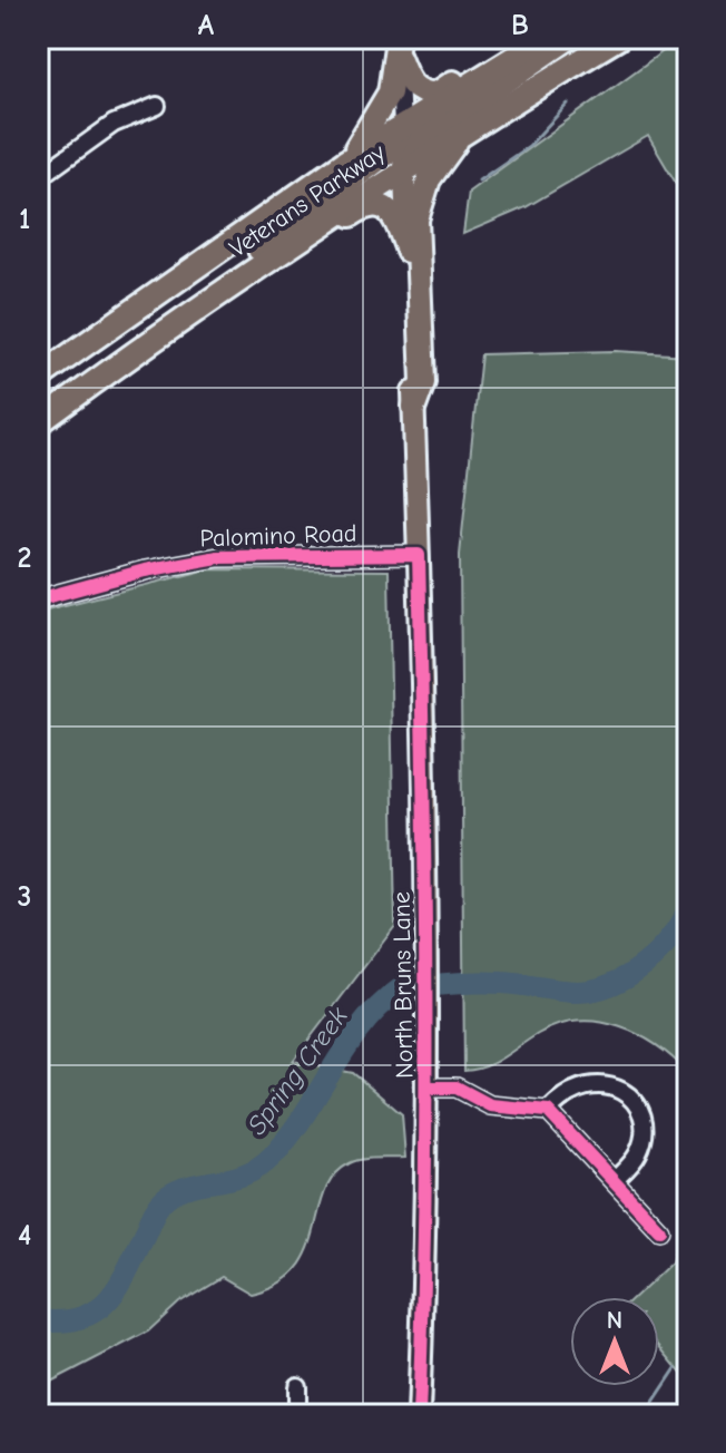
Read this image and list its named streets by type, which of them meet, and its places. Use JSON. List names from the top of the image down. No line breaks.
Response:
{"streets":{"highway":["Veterans Parkway"],"main road":["North Bruns Lane"],"street":["Palomino Road"]},"crossings":[["Veterans Parkway","North Bruns Lane"],["Palomino Road","North Bruns Lane"]],"water":["Spring Creek"],"north":"top","grid":{"columns":["A","B"],"rows":["1","2","3","4"]}}
